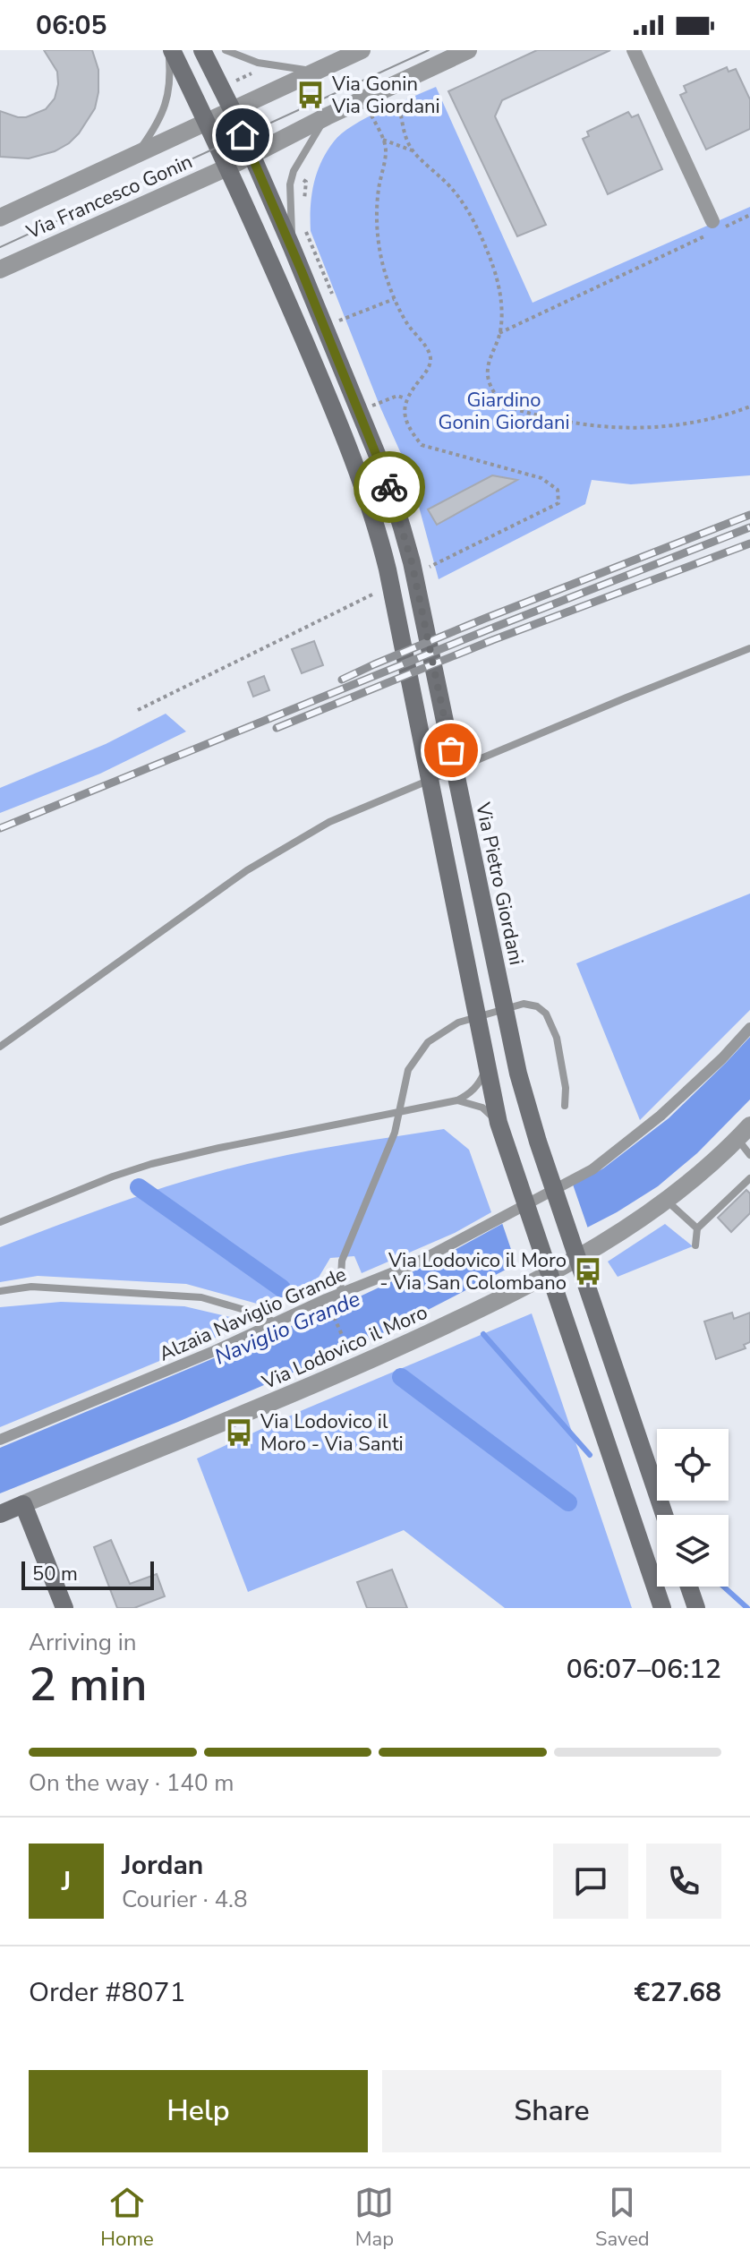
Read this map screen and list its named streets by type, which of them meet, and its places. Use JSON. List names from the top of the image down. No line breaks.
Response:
{"streets":{"main road":["Via Pietro Giordani","Via Lodovico il Moro"],"street":["Via Francesco Gonin","Alzaia Naviglio Grande"]},"crossings":[["Via Francesco Gonin","Via Pietro Giordani"]],"water":["Naviglio Grande"],"parks":["Giardino Gonin Giordani"],"places":{"bus stop":["Via Gonin Via Giordani","Via Lodovico il Moro - Via San Colombano","Via Lodovico il Moro - Via Santi"]},"scale_bar":"50 m","page":{"status":"06:05","scale":"50 m","heading":["2 min","Arriving in","06:07–06:12"],"panel":["Jordan","Courier · 4.8","Order #8071","€27.68"],"bar":"On the way · 140 m","round":"J","buttons":["Help","Share"],"tabs":["Home","Map","Saved"]}}
